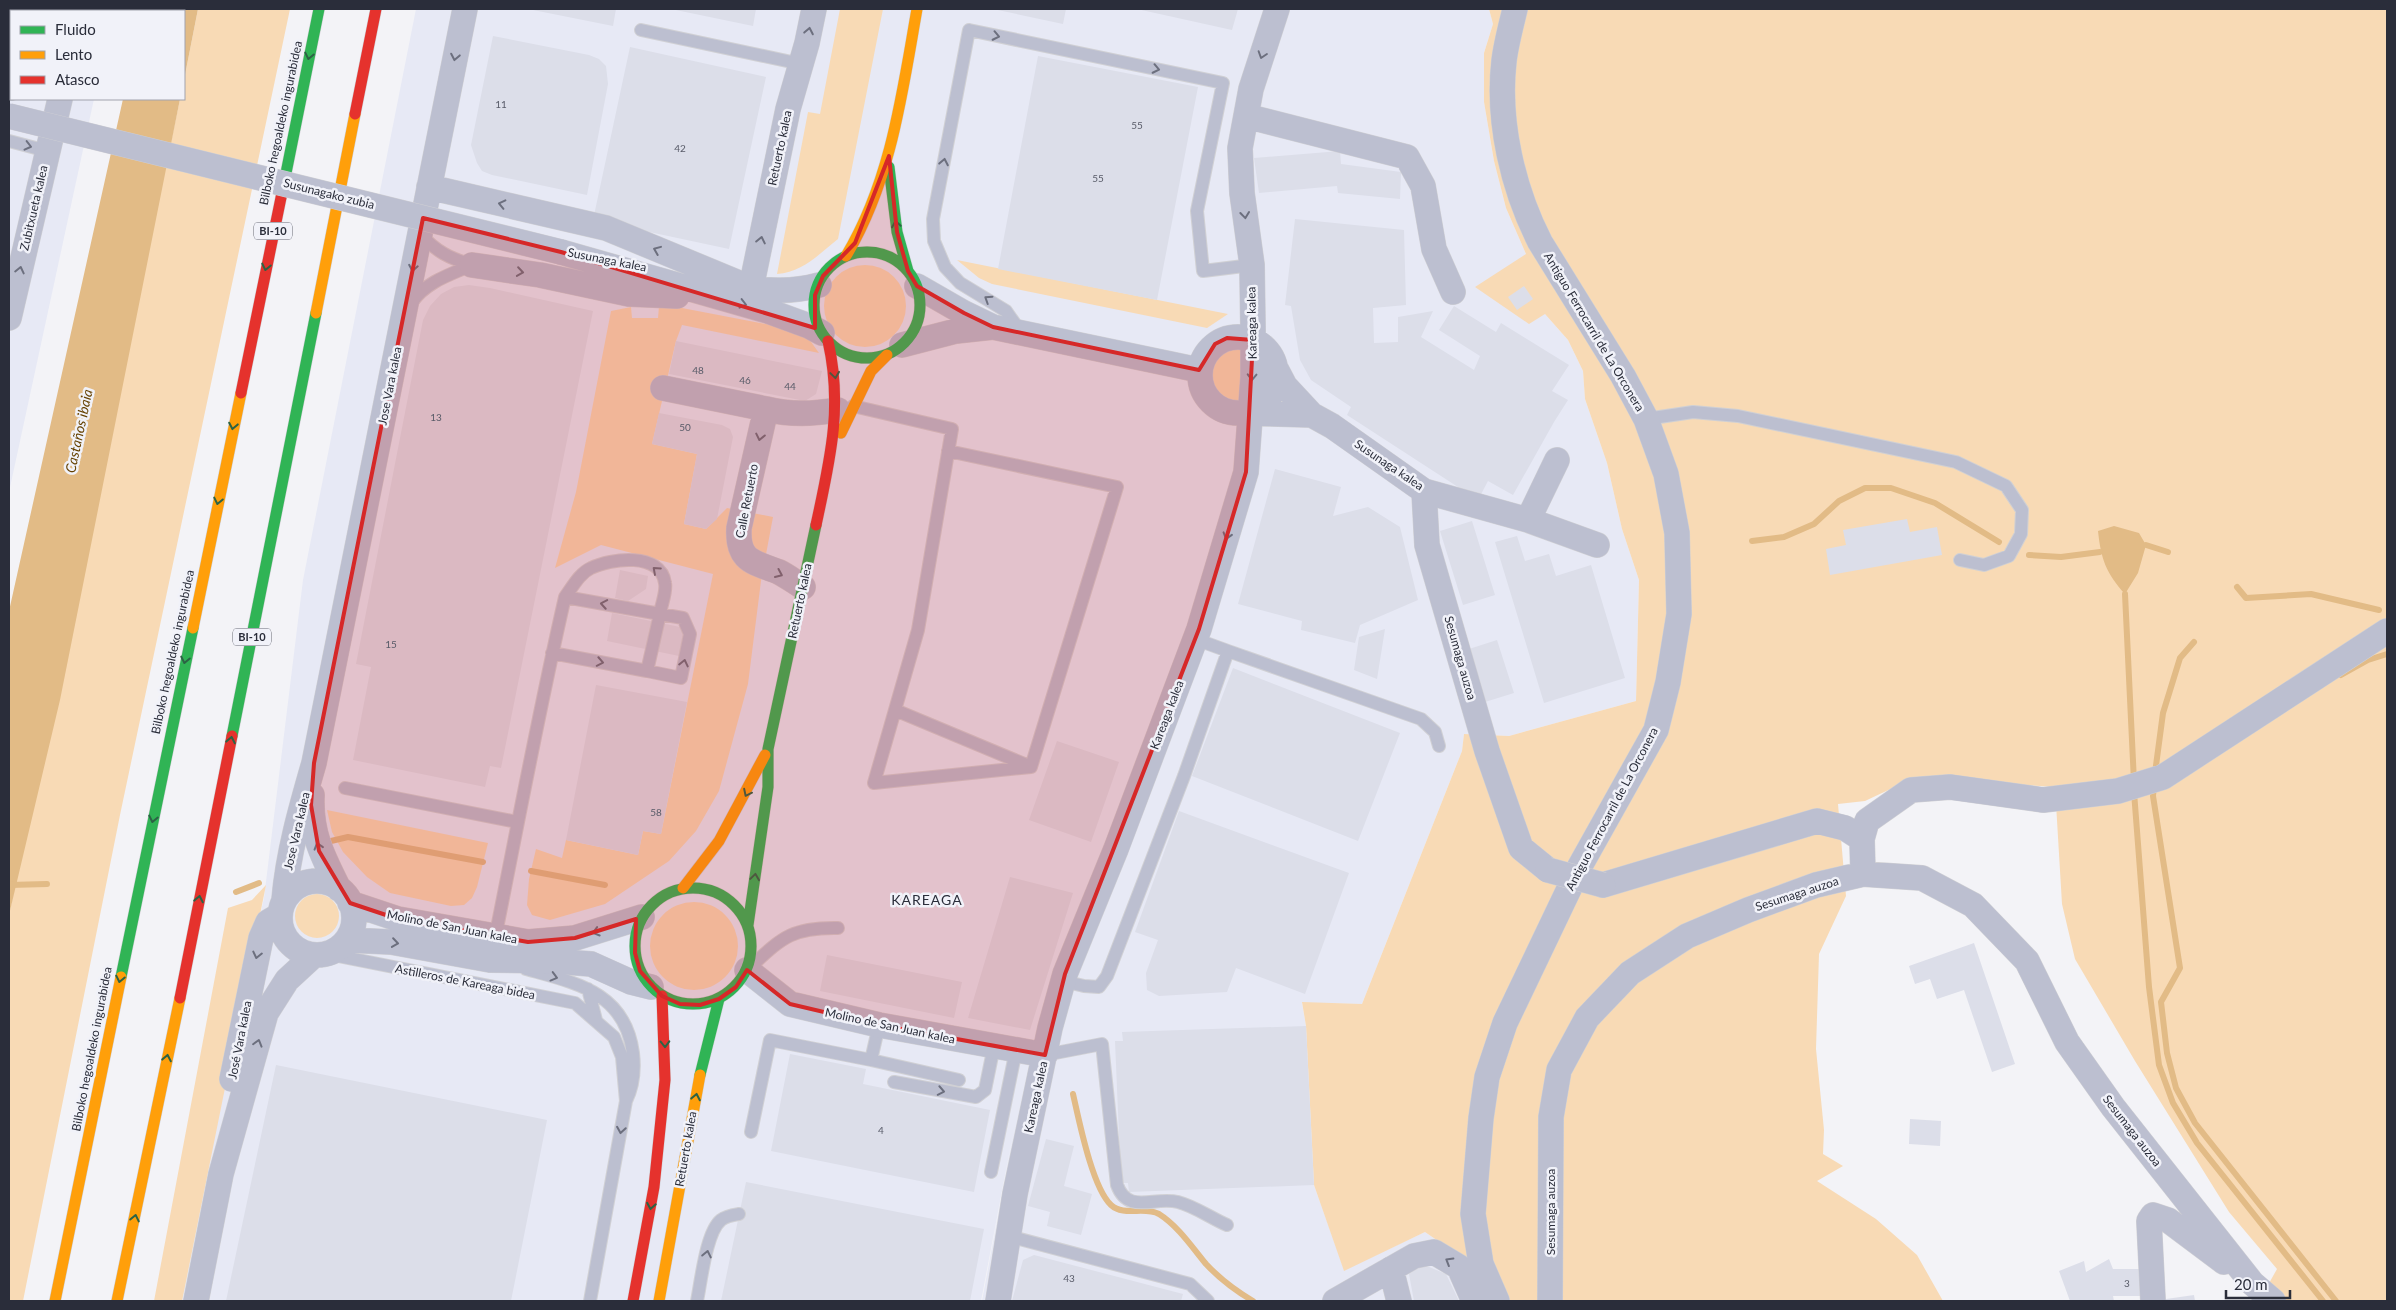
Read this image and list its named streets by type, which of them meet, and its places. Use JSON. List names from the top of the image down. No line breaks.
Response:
{"streets":{"main road":["Bilboko hegoaldeko ingurabidea","Retuerto kalea","BI-10"],"street":["Susunagako zubia","Zubitxueta kalea","Susunaga kalea","Kareaga kalea","Antiguo Ferrocarril de La Orconera","Jose Vara kalea","Calle Retuerto","Sesumaga auzoa","Molino de San Juan kalea","José Vara kalea"],"lane":["Astilleros de Kareaga bidea"]},"crossings":[["Retuerto kalea","Susunaga kalea"],["Retuerto kalea","Calle Retuerto"],["Retuerto kalea","Molino de San Juan kalea"],["Susunagako zubia","Susunaga kalea"],["Susunaga kalea","Jose Vara kalea"],["Susunaga kalea","Sesumaga auzoa"],["Kareaga kalea","Molino de San Juan kalea"],["Jose Vara kalea","Molino de San Juan kalea"],["Jose Vara kalea","Astilleros de Kareaga bidea"],["Jose Vara kalea","José Vara kalea"],["Molino de San Juan kalea","Astilleros de Kareaga bidea"],["Molino de San Juan kalea","José Vara kalea"],["Astilleros de Kareaga bidea","José Vara kalea"]],"one_way":["Zubitxueta kalea","Kareaga kalea","Calle Retuerto"],"districts":["KAREAGA"],"water":["Castaños ibaia"],"house_numbers":["11","55","42","55","48","46","44","13","50","15","58","4","43","3"],"legend":["Fluido","Lento","Atasco"],"scale_bar":"20 m"}
